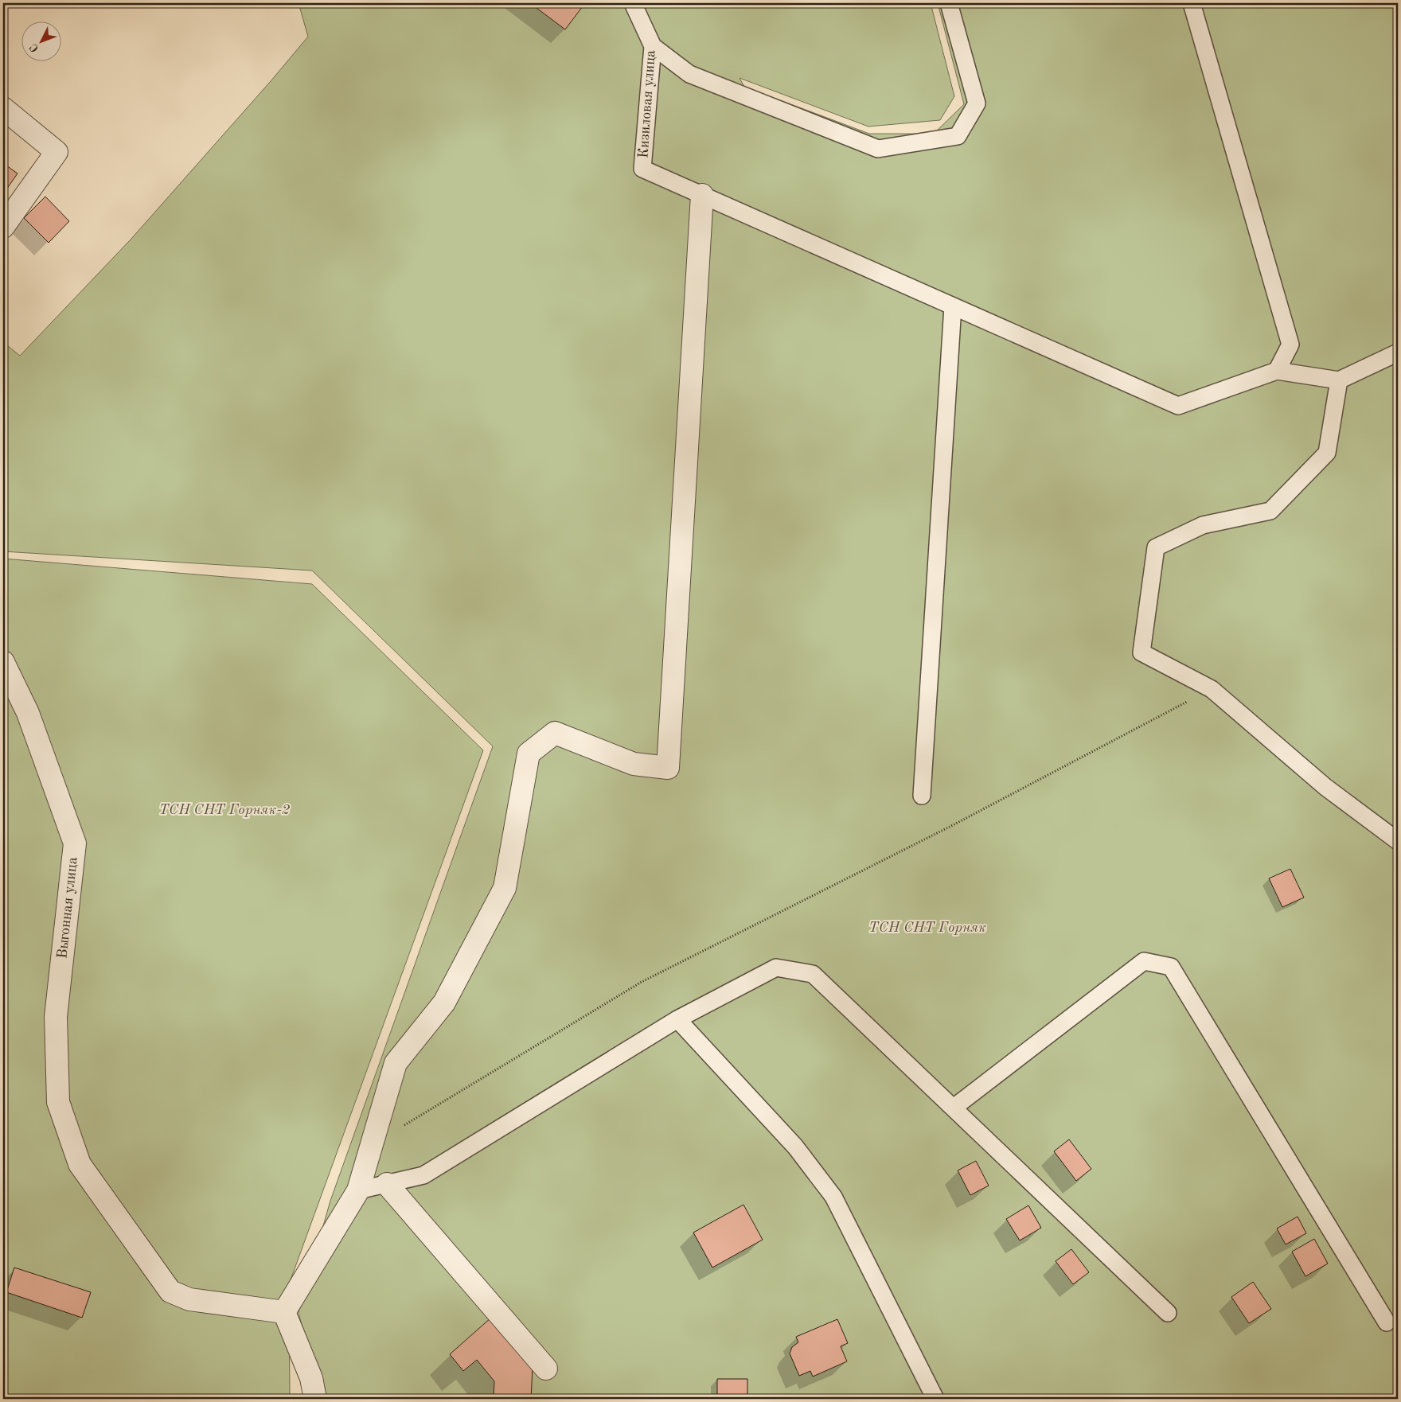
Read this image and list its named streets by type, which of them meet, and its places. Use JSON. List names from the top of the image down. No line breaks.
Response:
{"streets":{"street":["Выгонная улица"],"lane":["Кизиловая улица"]},"parks":["ТСН СНТ Горняк-2","ТСН СНТ Горняк"],"north":"bottom left"}
